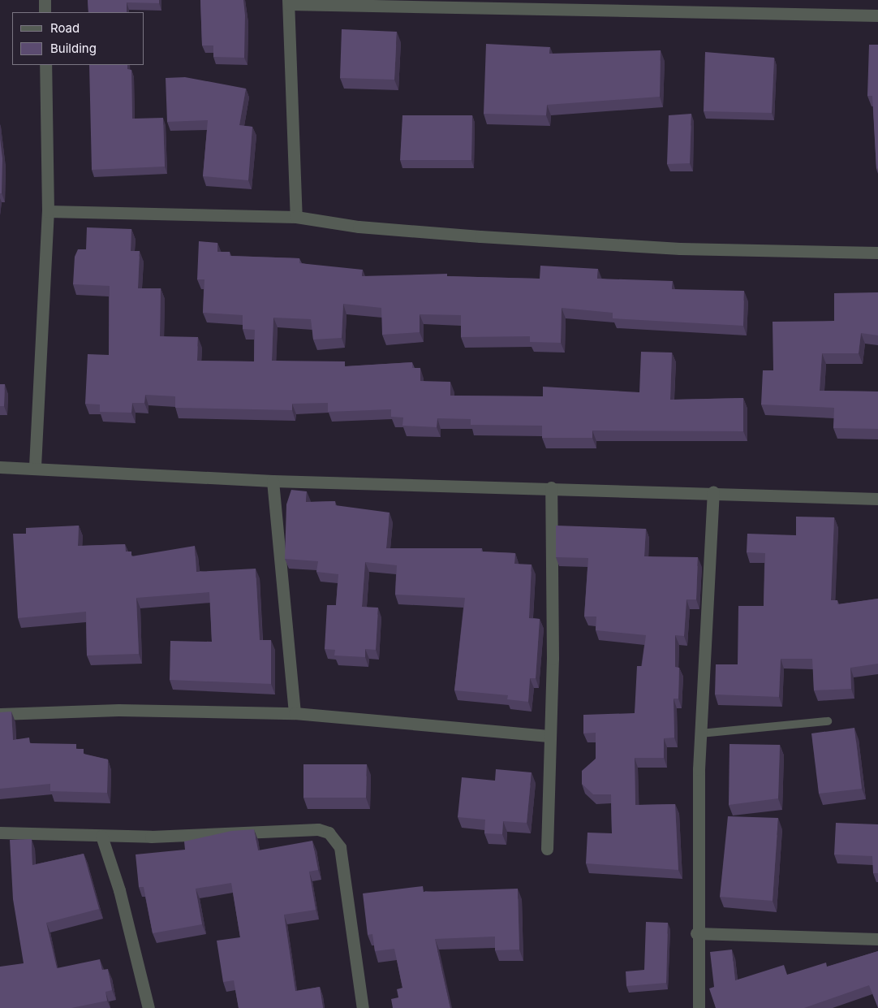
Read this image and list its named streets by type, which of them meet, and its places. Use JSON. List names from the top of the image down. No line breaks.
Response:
{"legend":["Road","Building"]}
